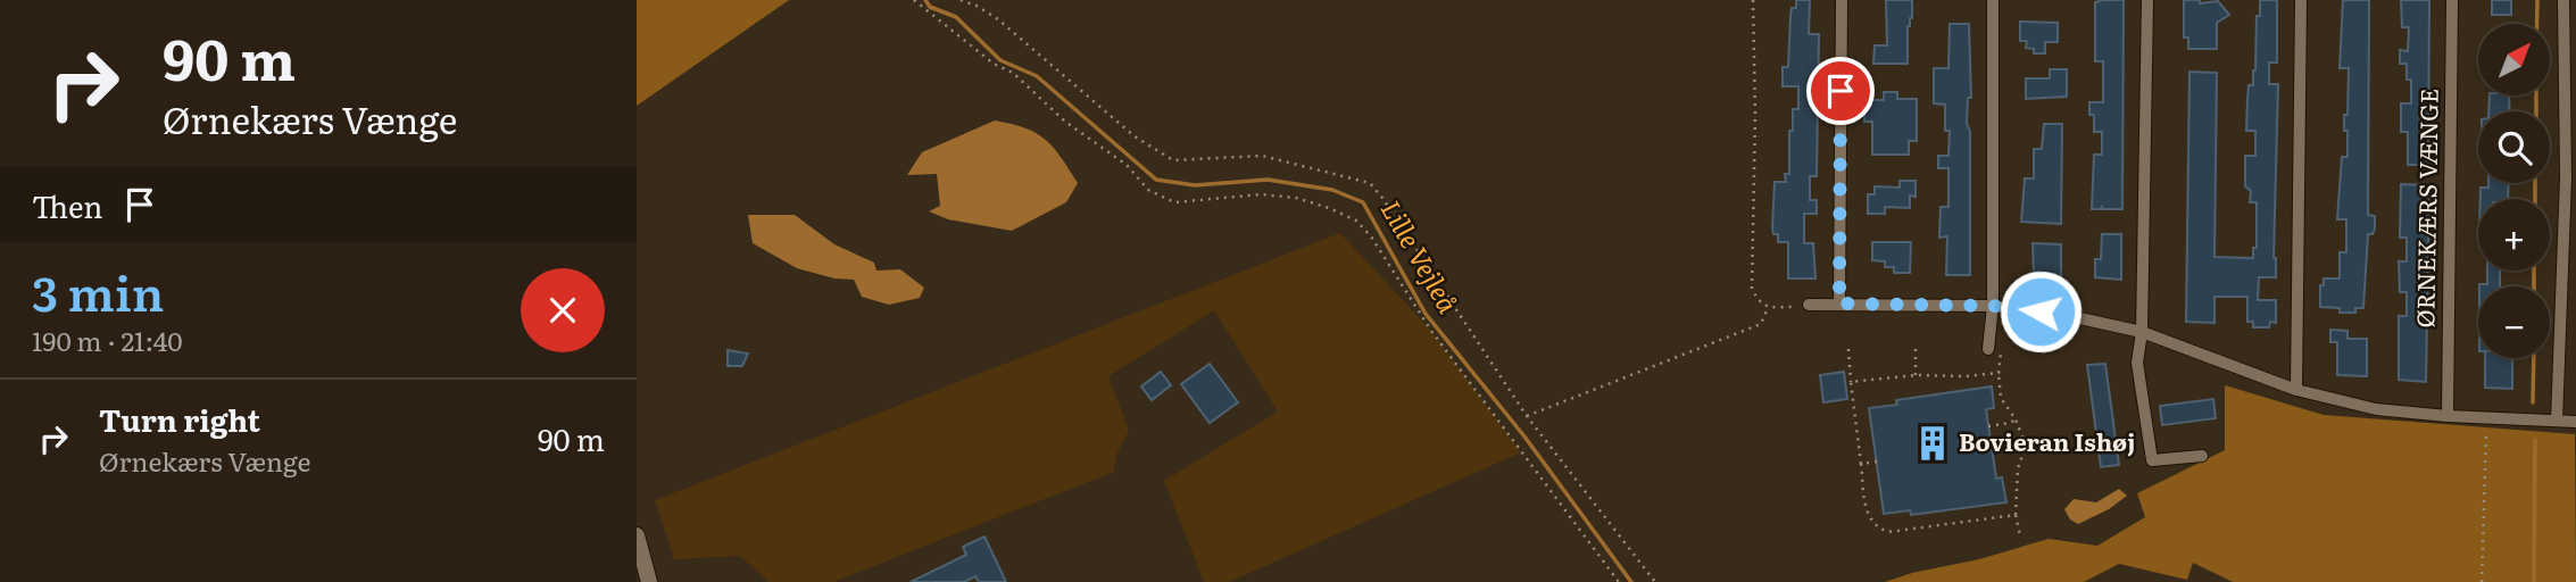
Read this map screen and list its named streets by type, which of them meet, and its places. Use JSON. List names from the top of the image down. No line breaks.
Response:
{"streets":{"street":["ØRNEKÆRS VÆNGE"]},"water":["Lille Vejleå"],"places":{"building":["Bovieran Ishøj"]},"north":"top right","page":{"turn":["90 m","Ørnekærs Vænge"],"map_buttons":["+","−"],"then":"Then","heading":["3 min","190 m · 21:40"],"list":[{"name":"Turn right","note":"Ørnekærs Vænge","value":"90 m"}]}}
